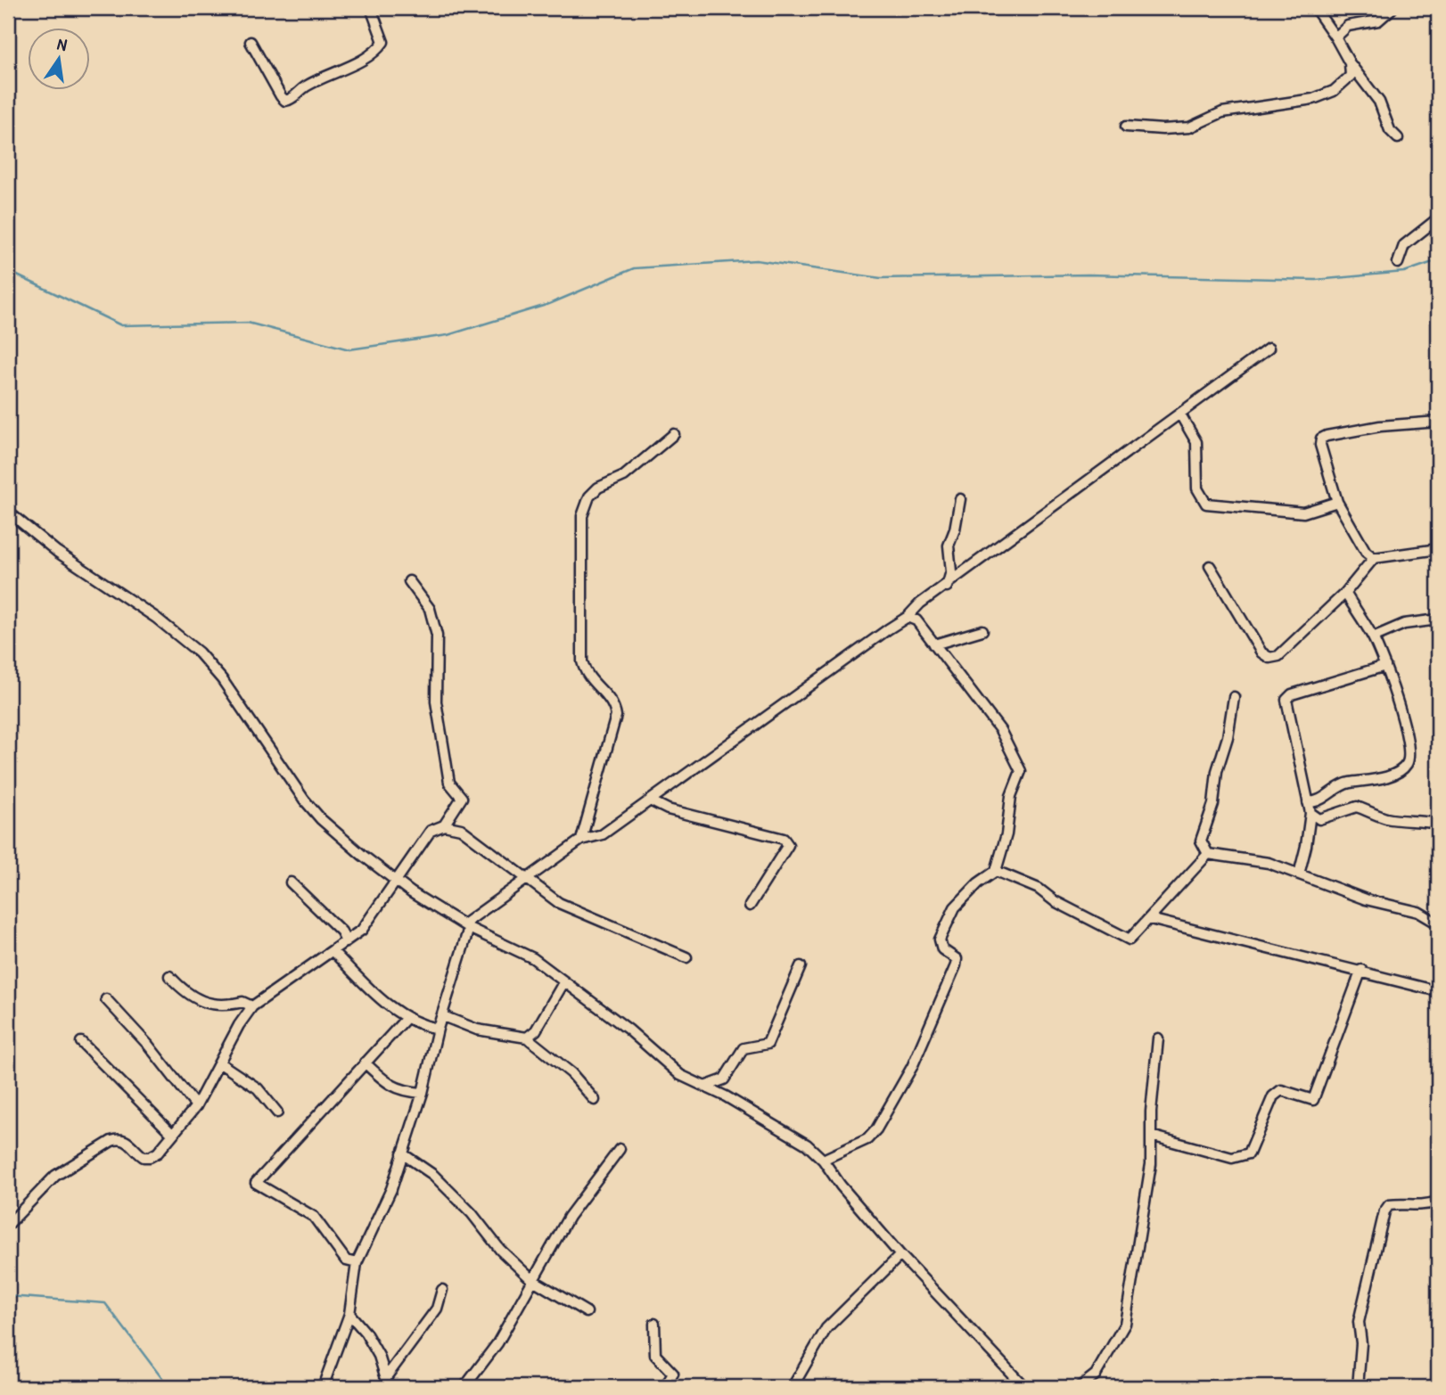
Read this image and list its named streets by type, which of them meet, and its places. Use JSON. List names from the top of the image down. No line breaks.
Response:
{"north":"top"}
